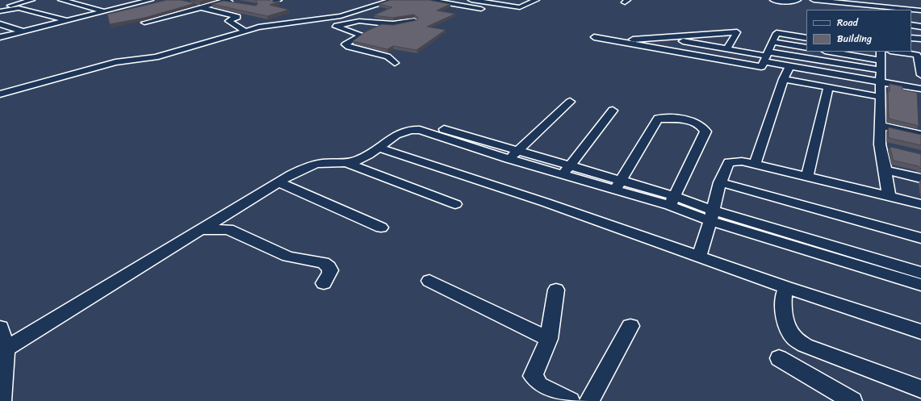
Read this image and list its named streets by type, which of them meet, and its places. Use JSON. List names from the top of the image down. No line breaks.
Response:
{"legend":["Road","Building"]}
